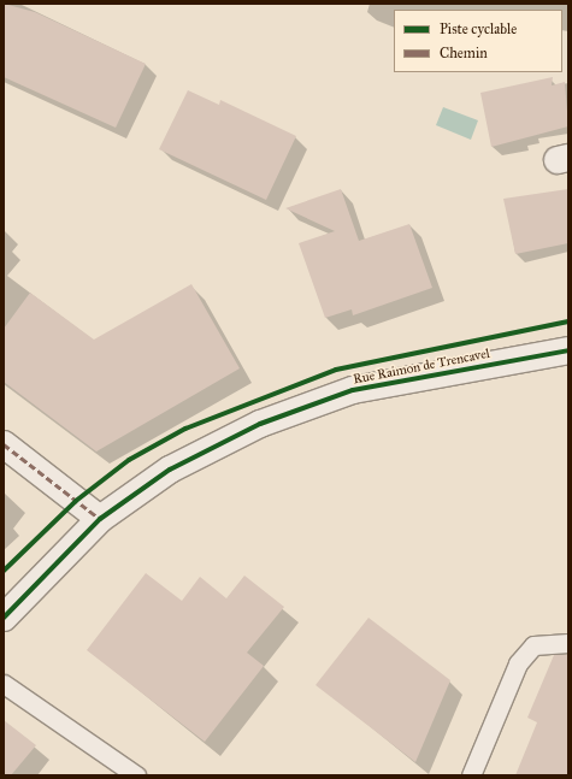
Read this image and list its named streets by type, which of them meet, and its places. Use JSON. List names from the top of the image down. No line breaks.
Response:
{"streets":{"street":["Rue Raimon de Trencavel"]},"legend":["Piste cyclable","Chemin"]}
